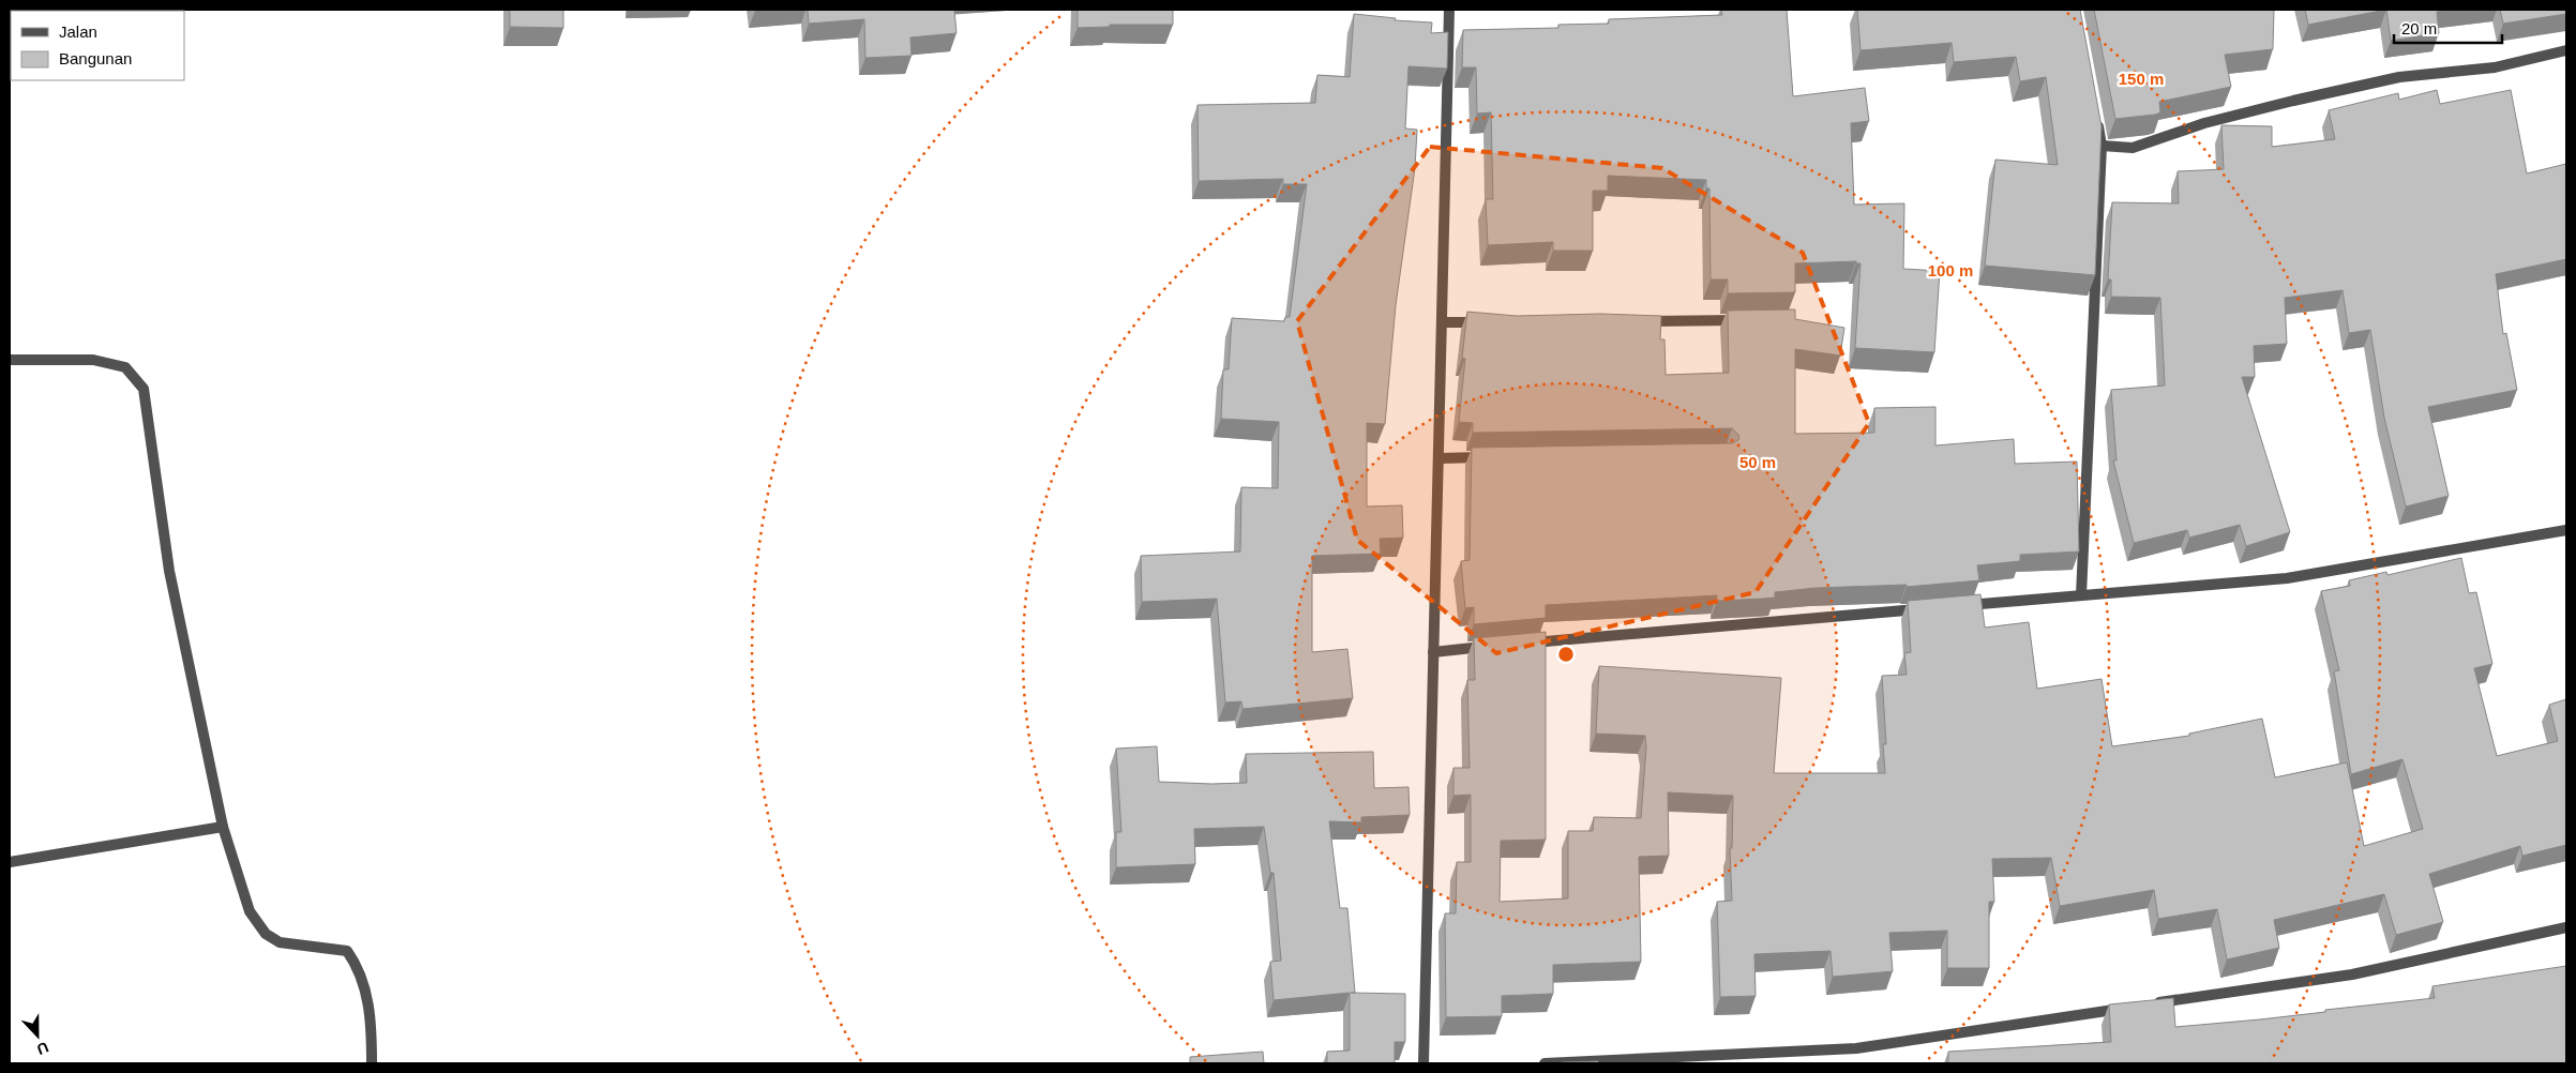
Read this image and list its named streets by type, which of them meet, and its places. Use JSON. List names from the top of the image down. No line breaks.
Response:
{"legend":["Jalan","Bangunan"],"scale_bar":"20 m","north":"bottom","rings":["150 m","100 m","50 m"]}
